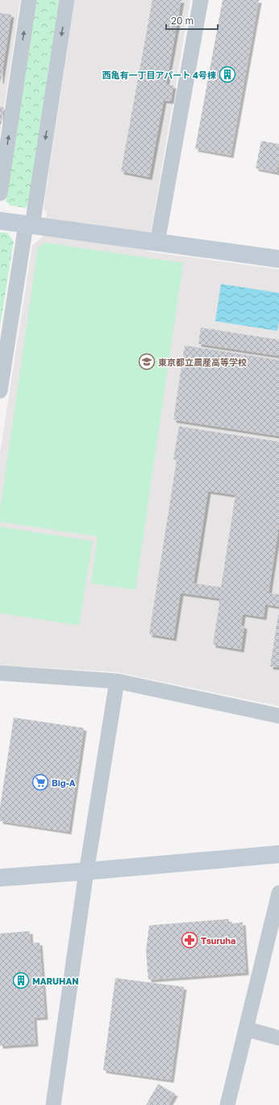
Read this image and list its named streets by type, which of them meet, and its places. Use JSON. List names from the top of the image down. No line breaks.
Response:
{"places":{"building":["西亀有一丁目アパート 4号棟","MARUHAN"],"school or university":["東京都立農産高等学校"],"supermarket":["Big-A"],"pharmacy":["Tsuruha"]},"scale_bar":"20 m"}
